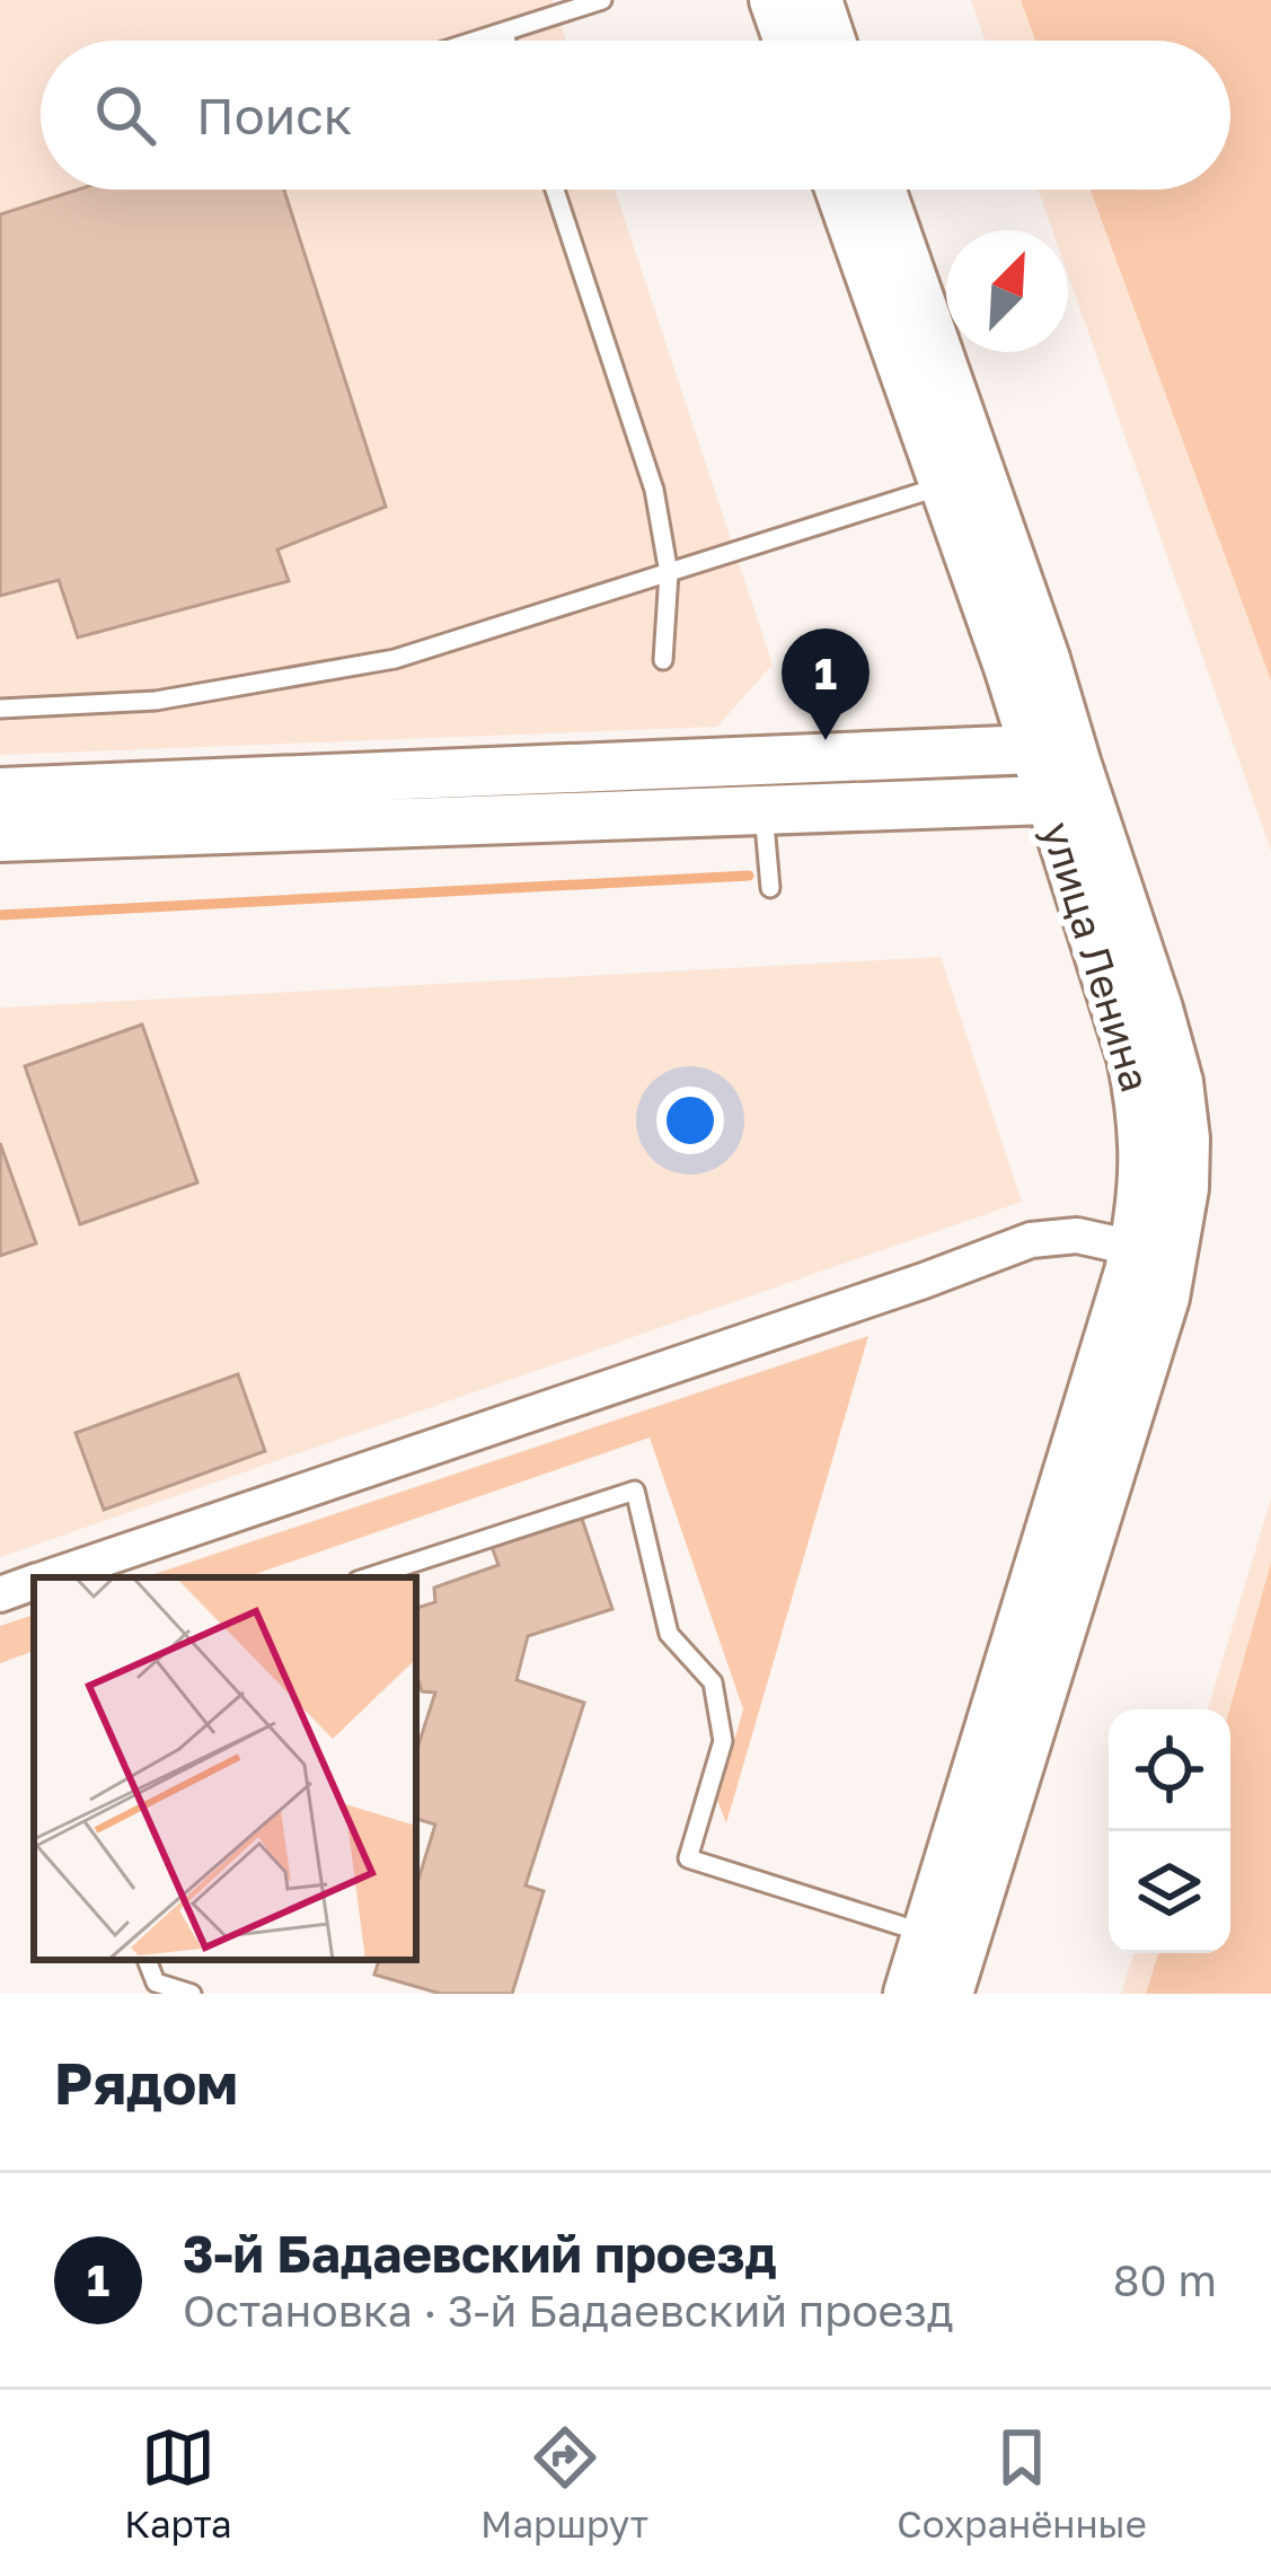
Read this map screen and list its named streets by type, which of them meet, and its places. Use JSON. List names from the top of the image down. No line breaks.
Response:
{"streets":{"street":["улица Ленина"]},"north":"top right","page":{"search":"Поиск","pins":"1","heading":"Рядом","list":[{"mark":"1","name":"3-й Бадаевский проезд","note":"Остановка · 3-й Бадаевский проезд","value":"80 m"}],"nav":["Карта","Маршрут","Сохранённые"]}}
